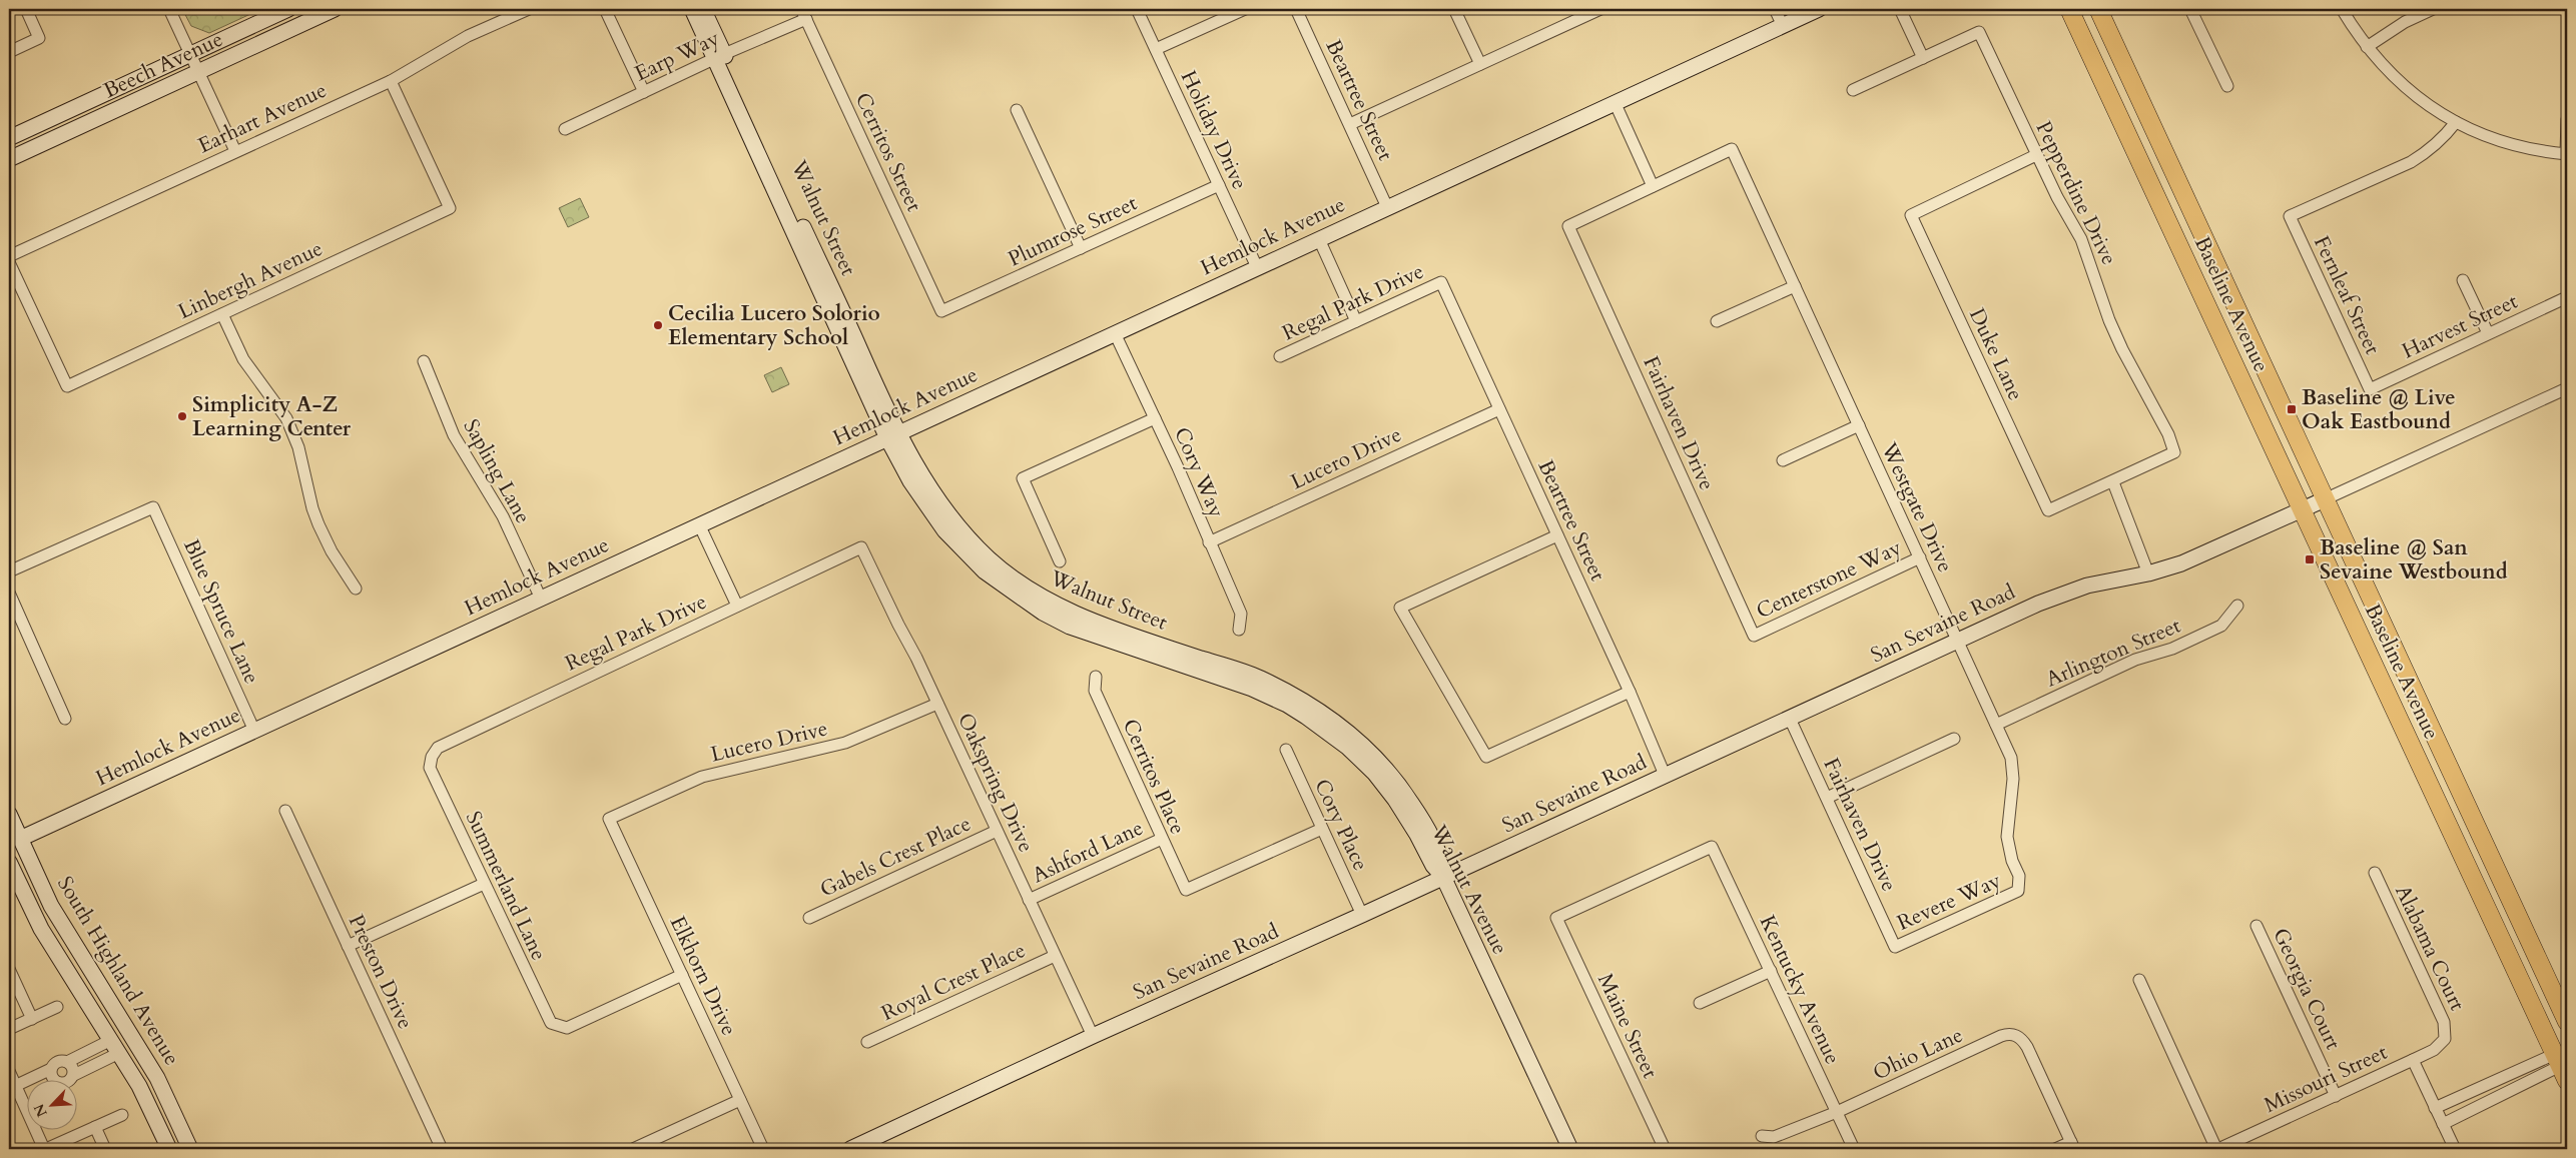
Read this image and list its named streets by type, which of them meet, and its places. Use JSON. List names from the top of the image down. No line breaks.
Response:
{"streets":{"main road":["Baseline Avenue"],"street":["Earp Way","Beech Avenue","Beartree Street","Earhart Avenue","Holiday Drive","Cerritos Street","Pepperdine Drive","Walnut Street","Plumrose Street","Hemlock Avenue","Linbergh Avenue","Fernleaf Street","Regal Park Drive","Harvest Street","Duke Lane","Fairhaven Drive","Lucero Drive","Sapling Lane","Cory Way","Westgate Drive","Centerstone Way","Blue Spruce Lane","San Sevaine Road","Arlington Street","Cerritos Place","Oakspring Drive","Cory Place","Ashford Lane","Gabels Crest Place","Summerland Lane","Walnut Avenue","Revere Way","Alabama Court","South Highland Avenue","Preston Drive","Elkhorn Drive","Royal Crest Place","Georgia Court","Kentucky Avenue","Maine Street","Ohio Lane","Missouri Street"]},"crossings":[["Earp Way","Cerritos Street"],["Earp Way","Walnut Street"],["Beartree Street","Hemlock Avenue"],["Beartree Street","Regal Park Drive"],["Beartree Street","Lucero Drive"],["Beartree Street","San Sevaine Road"],["Earhart Avenue","Linbergh Avenue"],["Holiday Drive","Plumrose Street"],["Holiday Drive","Hemlock Avenue"],["Cerritos Street","Plumrose Street"],["Pepperdine Drive","Duke Lane"],["Walnut Street","Hemlock Avenue"],["Walnut Street","Walnut Avenue"],["Hemlock Avenue","Sapling Lane"],["Hemlock Avenue","Cory Way"],["Hemlock Avenue","Blue Spruce Lane"],["Hemlock Avenue","Walnut Avenue"],["Hemlock Avenue","South Highland Avenue"],["Fernleaf Street","Harvest Street"],["Regal Park Drive","Oakspring Drive"],["Regal Park Drive","Summerland Lane"],["Baseline Avenue","San Sevaine Road"],["Fairhaven Drive","Westgate Drive"],["Fairhaven Drive","Centerstone Way"],["Fairhaven Drive","San Sevaine Road"],["Fairhaven Drive","Revere Way"],["Lucero Drive","Cory Way"],["Lucero Drive","Oakspring Drive"],["Lucero Drive","Elkhorn Drive"],["Westgate Drive","Centerstone Way"],["Westgate Drive","San Sevaine Road"],["Westgate Drive","Arlington Street"],["Westgate Drive","Revere Way"],["San Sevaine Road","Oakspring Drive"],["San Sevaine Road","Cory Place"],["San Sevaine Road","Walnut Avenue"],["Cerritos Place","Cory Place"],["Cerritos Place","Ashford Lane"],["Oakspring Drive","Ashford Lane"],["Oakspring Drive","Gabels Crest Place"],["Oakspring Drive","Royal Crest Place"],["Summerland Lane","Elkhorn Drive"],["Alabama Court","Missouri Street"],["Georgia Court","Missouri Street"],["Kentucky Avenue","Maine Street"],["Kentucky Avenue","Ohio Lane"]],"places":{"other":["Cecilia Lucero Solorio Elementary School","Simplicity A-Z Learning Center"],"transit":["Baseline @ Live Oak Eastbound","Baseline @ San Sevaine Westbound"]},"north":"bottom left"}
